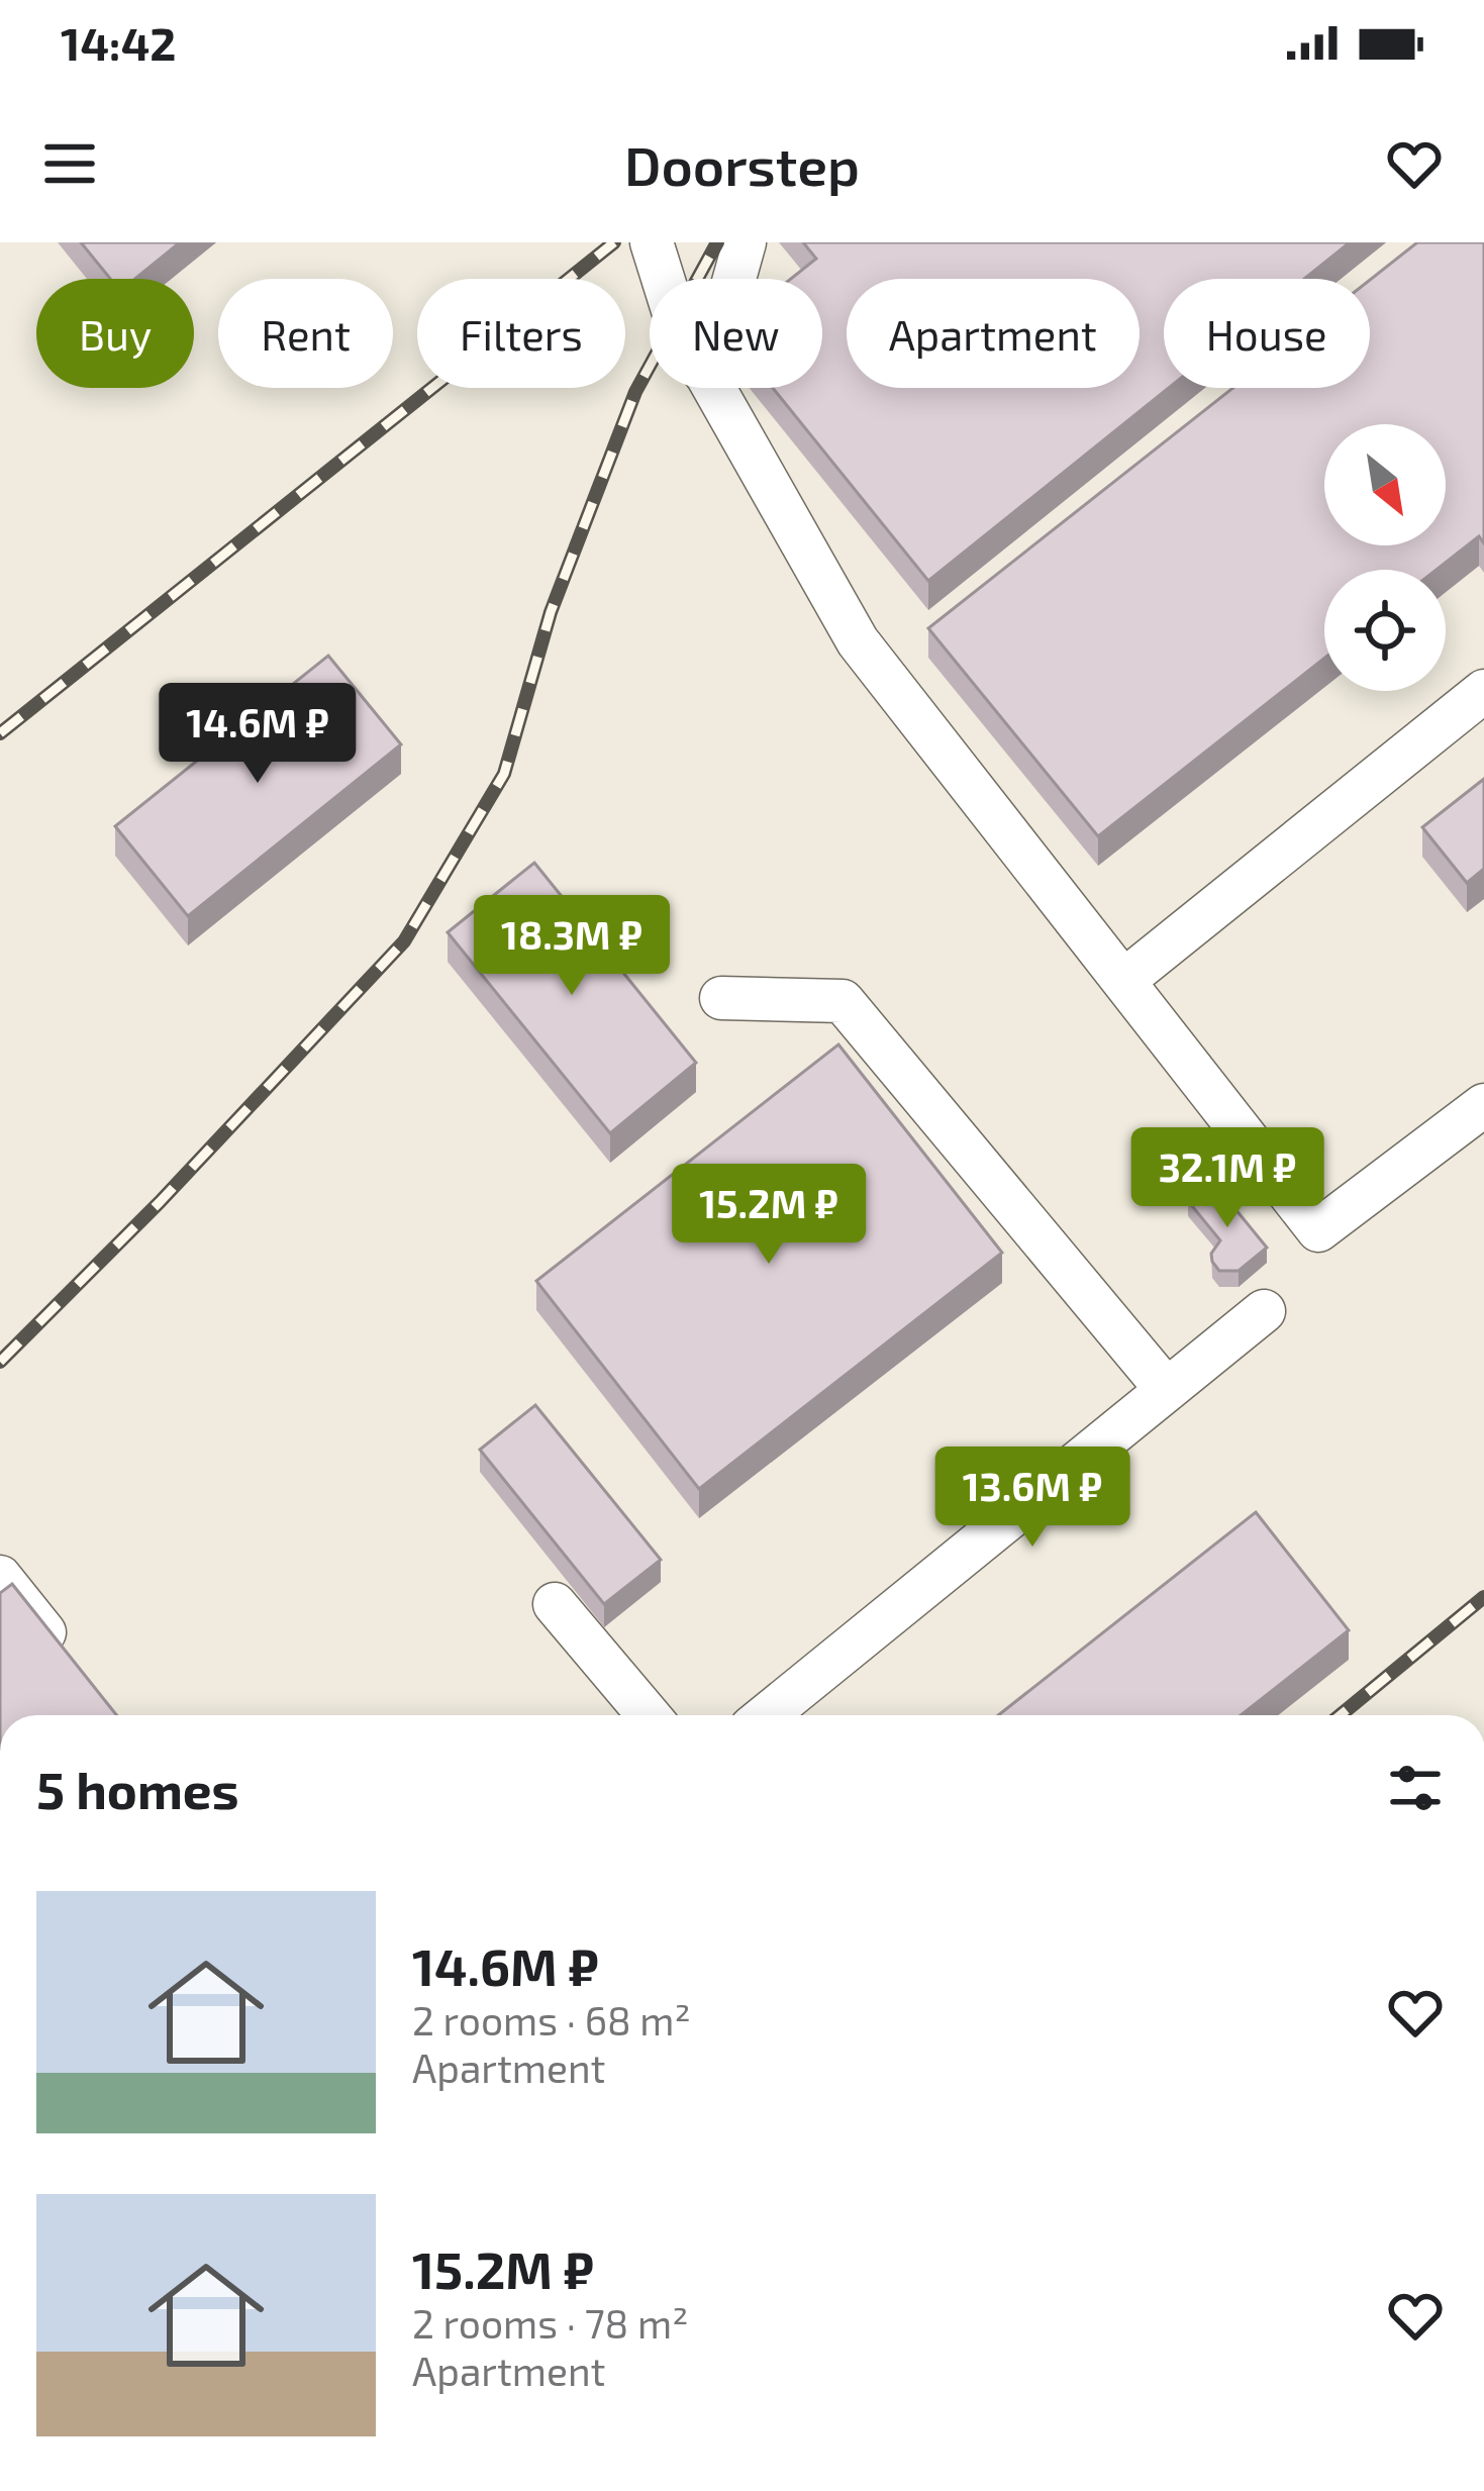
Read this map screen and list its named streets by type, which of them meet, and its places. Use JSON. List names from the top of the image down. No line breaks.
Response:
{"north":"bottom right","page":{"status":"14:42","header":"Doorstep","chip":["Buy","Rent","Filters","New","Apartment","House"],"price":["14.6M ₽","18.3M ₽","32.1M ₽","15.2M ₽","13.6M ₽"],"heading":"5 homes","list":[{"name":"14.6M ₽","note":"2 rooms · 68 m² · Apartment"},{"name":"15.2M ₽","note":"2 rooms · 78 m² · Apartment"}]}}
